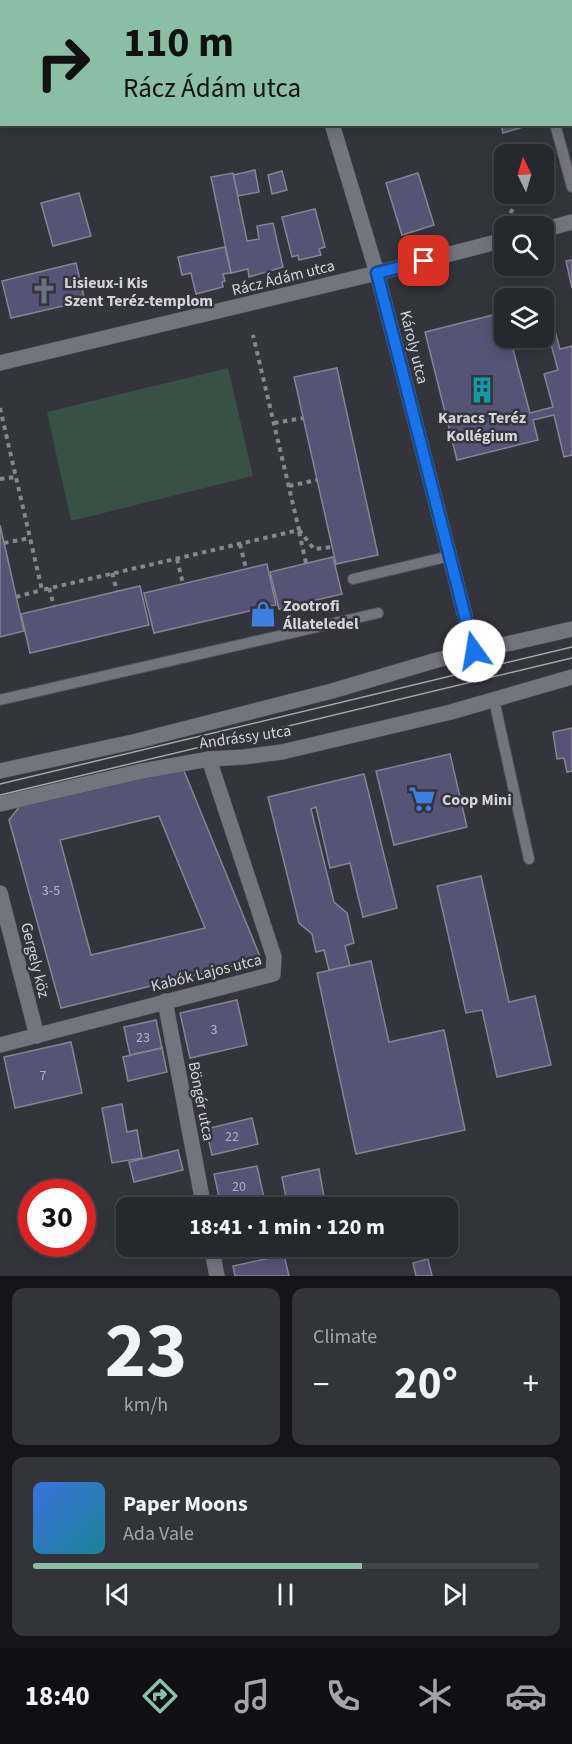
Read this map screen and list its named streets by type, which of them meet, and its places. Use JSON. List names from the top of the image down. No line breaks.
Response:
{"streets":{"street":["Rácz Ádám utca","Károly utca","Andrássy utca","Gergely köz","Kabók Lajos utca","Böngér utca"]},"crossings":[["Rácz Ádám utca","Károly utca"],["Károly utca","Andrássy utca"],["Andrássy utca","Kabók Lajos utca"],["Gergely köz","Kabók Lajos utca"],["Kabók Lajos utca","Böngér utca"]],"places":{"church":["Lisieux-i Kis Szent Teréz-templom"],"building":["Karacs Teréz Kollégium"],"shop":["Zootrofi Állateledel"],"supermarket":["Coop Mini"]},"house_numbers":["3-5","3","23","7","22","20"],"north":"top","page":{"turn":["110 m","Rácz Ádám utca"],"limit":"30","trip":"18:41 · 1 min · 120 m","tile":[["23","km/h"],"Climate"],"heat":["−","20°","+"],"song":["Paper Moons","Ada Vale"],"tabs":"18:40"}}
